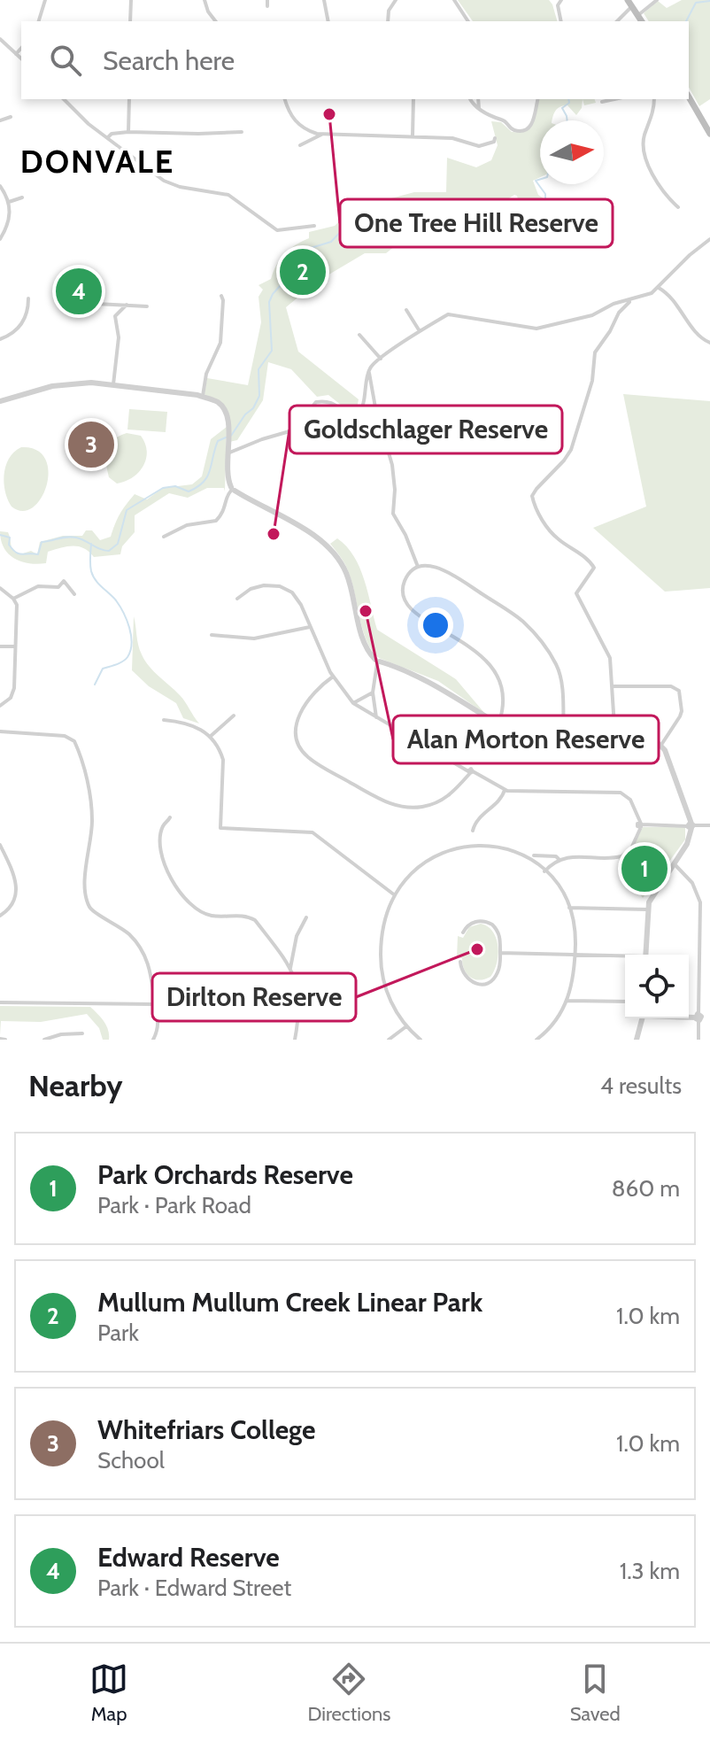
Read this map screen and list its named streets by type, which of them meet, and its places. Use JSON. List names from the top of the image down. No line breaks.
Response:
{"districts":["DONVALE"],"places":["One Tree Hill Reserve","Goldschlager Reserve","Alan Morton Reserve","Dirlton Reserve"],"north":"right","page":{"search":"Search here","pins":["2","4","3","1"],"heading":["Nearby","4 results"],"list":[{"mark":"1","name":"Park Orchards Reserve","note":"Park · Park Road","value":"860 m"},{"mark":"2","name":"Mullum Mullum Creek Linear Park","note":"Park","value":"1.0 km"},{"mark":"3","name":"Whitefriars College","note":"School","value":"1.0 km"},{"mark":"4","name":"Edward Reserve","note":"Park · Edward Street","value":"1.3 km"}],"nav":["Map","Directions","Saved"]}}
